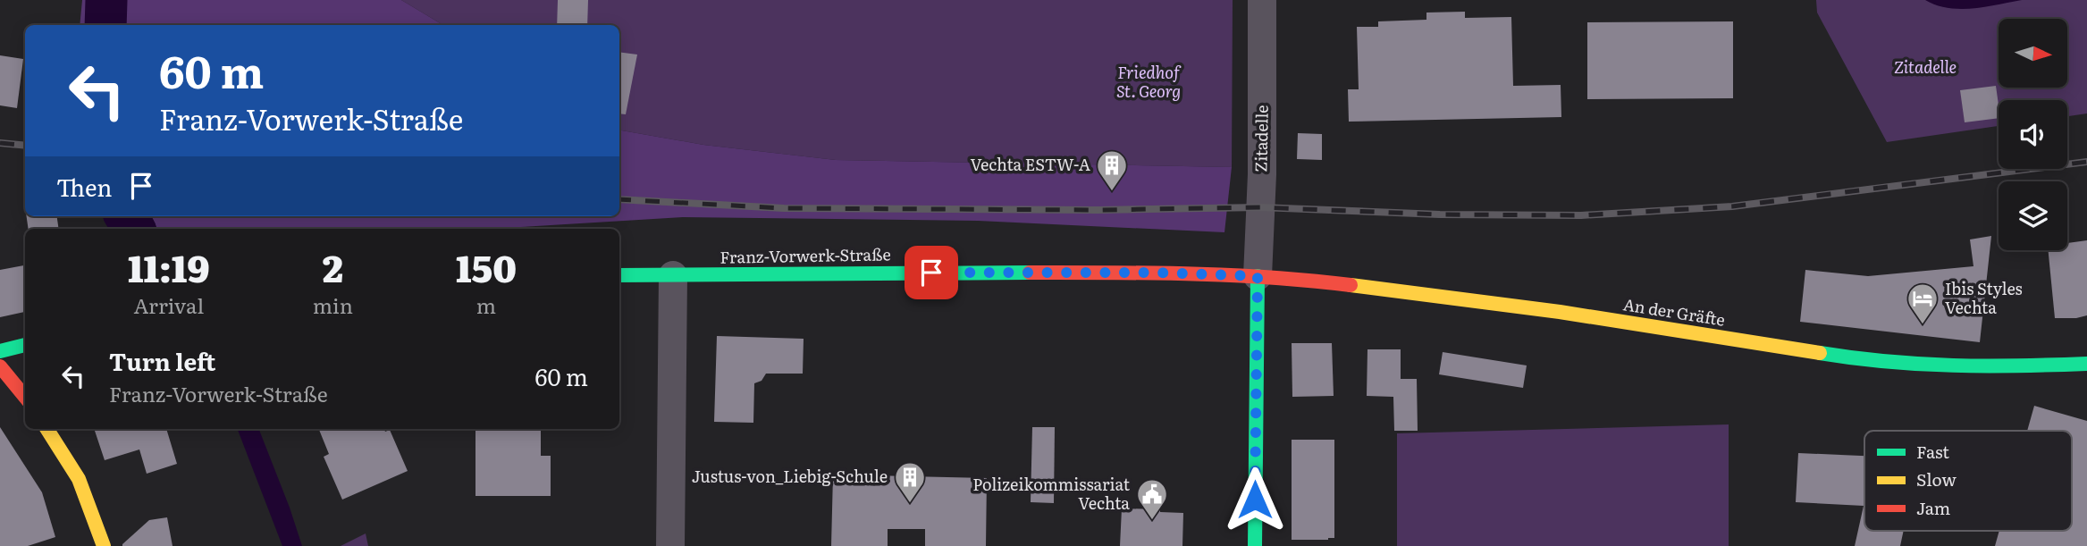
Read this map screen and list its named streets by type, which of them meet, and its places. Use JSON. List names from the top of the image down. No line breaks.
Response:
{"streets":{"main road":["Franz-Vorwerk-Straße","An der Gräfte"],"street":["Zitadelle"]},"crossings":[["Zitadelle","Franz-Vorwerk-Straße"],["Zitadelle","An der Gräfte"],["Franz-Vorwerk-Straße","An der Gräfte"]],"parks":["Zitadelle","Friedhof St. Georg"],"places":{"building":["Vechta ESTW-A","Justus-von_Liebig-Schule"],"hotel":["Ibis Styles Vechta"],"public building":["Polizeikommissariat Vechta"]},"legend":["Fast","Slow","Jam"],"north":"right","page":{"turn":["60 m","Franz-Vorwerk-Straße"],"then":"Then","eta":["11:19","Arrival","2","min","150","m"],"list":[{"name":"Turn left","note":"Franz-Vorwerk-Straße","value":"60 m"}]}}
